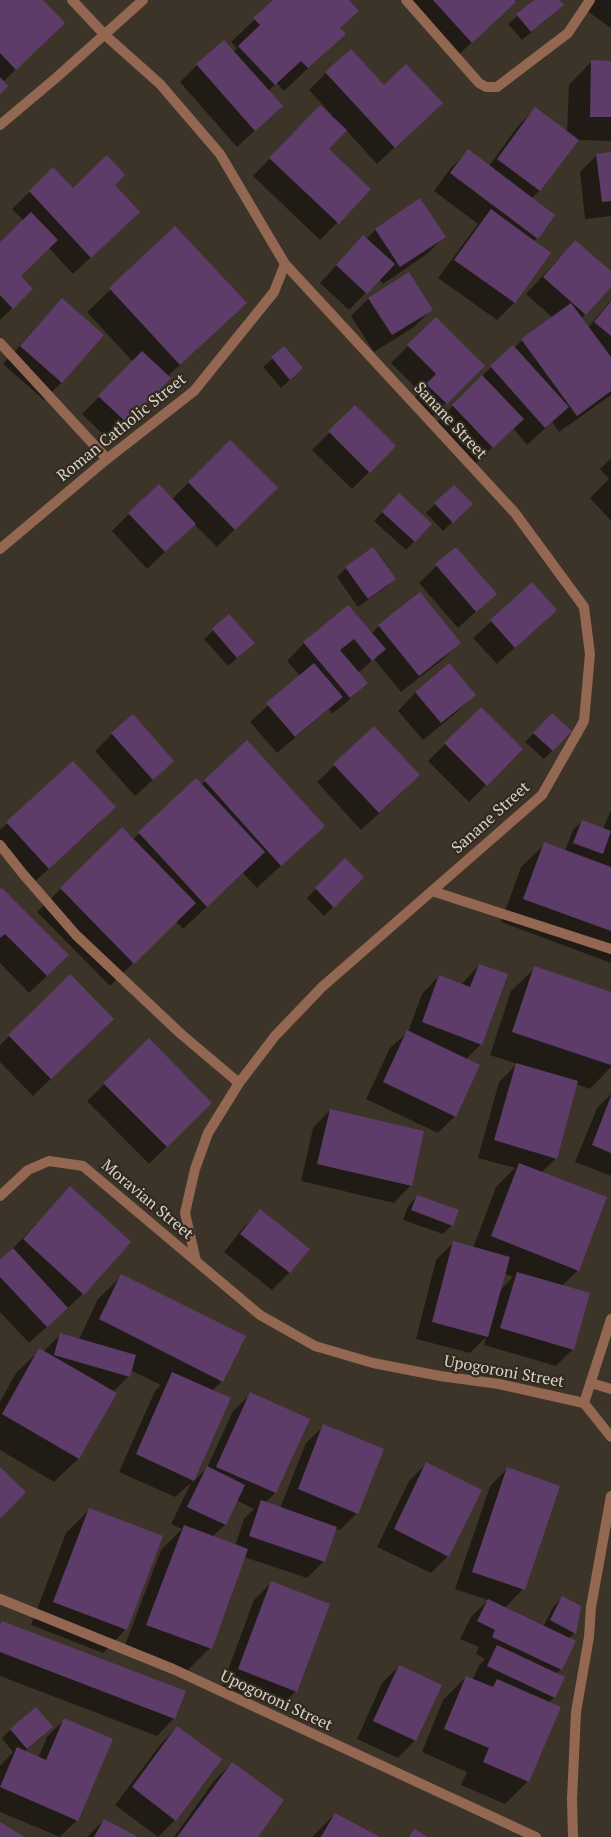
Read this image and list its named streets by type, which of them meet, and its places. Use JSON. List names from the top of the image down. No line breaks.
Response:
{"streets":{"street":["Sanane Street","Roman Catholic Street","Moravian Street","Upogoroni Street"]},"crossings":[["Sanane Street","Roman Catholic Street"],["Sanane Street","Moravian Street"],["Sanane Street","Upogoroni Street"],["Moravian Street","Upogoroni Street"]]}
